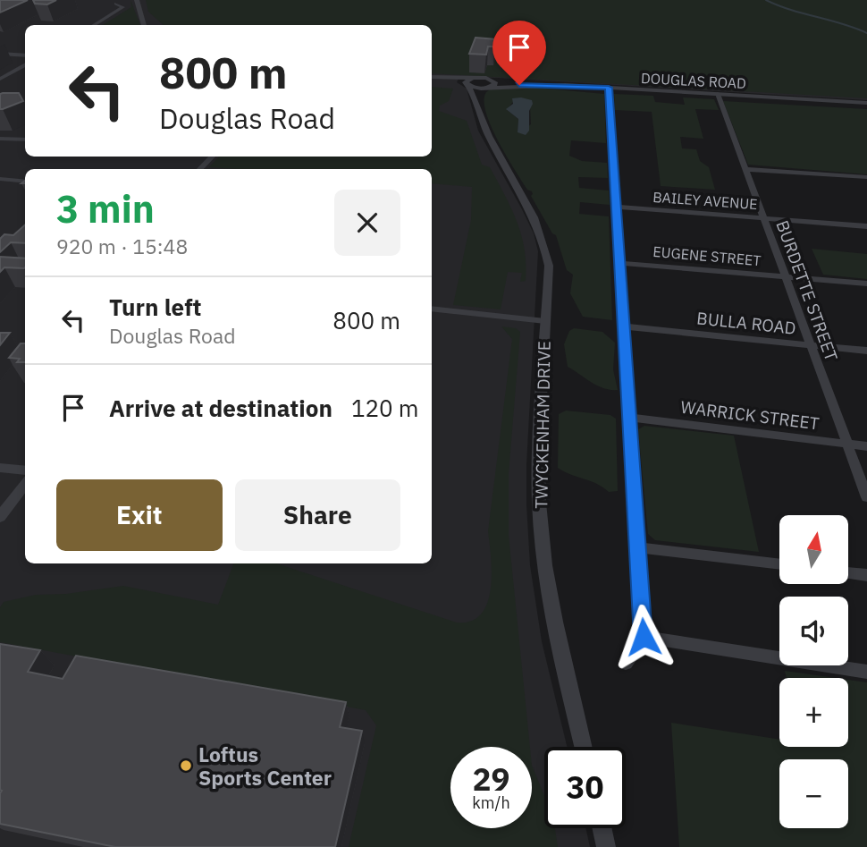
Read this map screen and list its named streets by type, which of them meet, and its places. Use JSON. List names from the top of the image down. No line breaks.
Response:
{"streets":{"street":["DOUGLAS ROAD","BAILEY AVENUE","EUGENE STREET","BURDETTE STREET","BULLA ROAD","WARRICK STREET","TWYCKENHAM DRIVE"]},"crossings":[["DOUGLAS ROAD","BURDETTE STREET"],["BAILEY AVENUE","BURDETTE STREET"],["EUGENE STREET","BURDETTE STREET"],["BURDETTE STREET","BULLA ROAD"],["BURDETTE STREET","WARRICK STREET"]],"places":["Loftus Sports Center"],"north":"top","page":{"turn":["800 m","Douglas Road"],"heading":["3 min","920 m · 15:48"],"list":[{"name":"Turn left","note":"Douglas Road","value":"800 m"},{"name":"Arrive at destination","value":"120 m"}],"buttons":["Exit","Share"],"map_buttons":["+","−"],"speed":"29 km/h","limit":"30"}}
